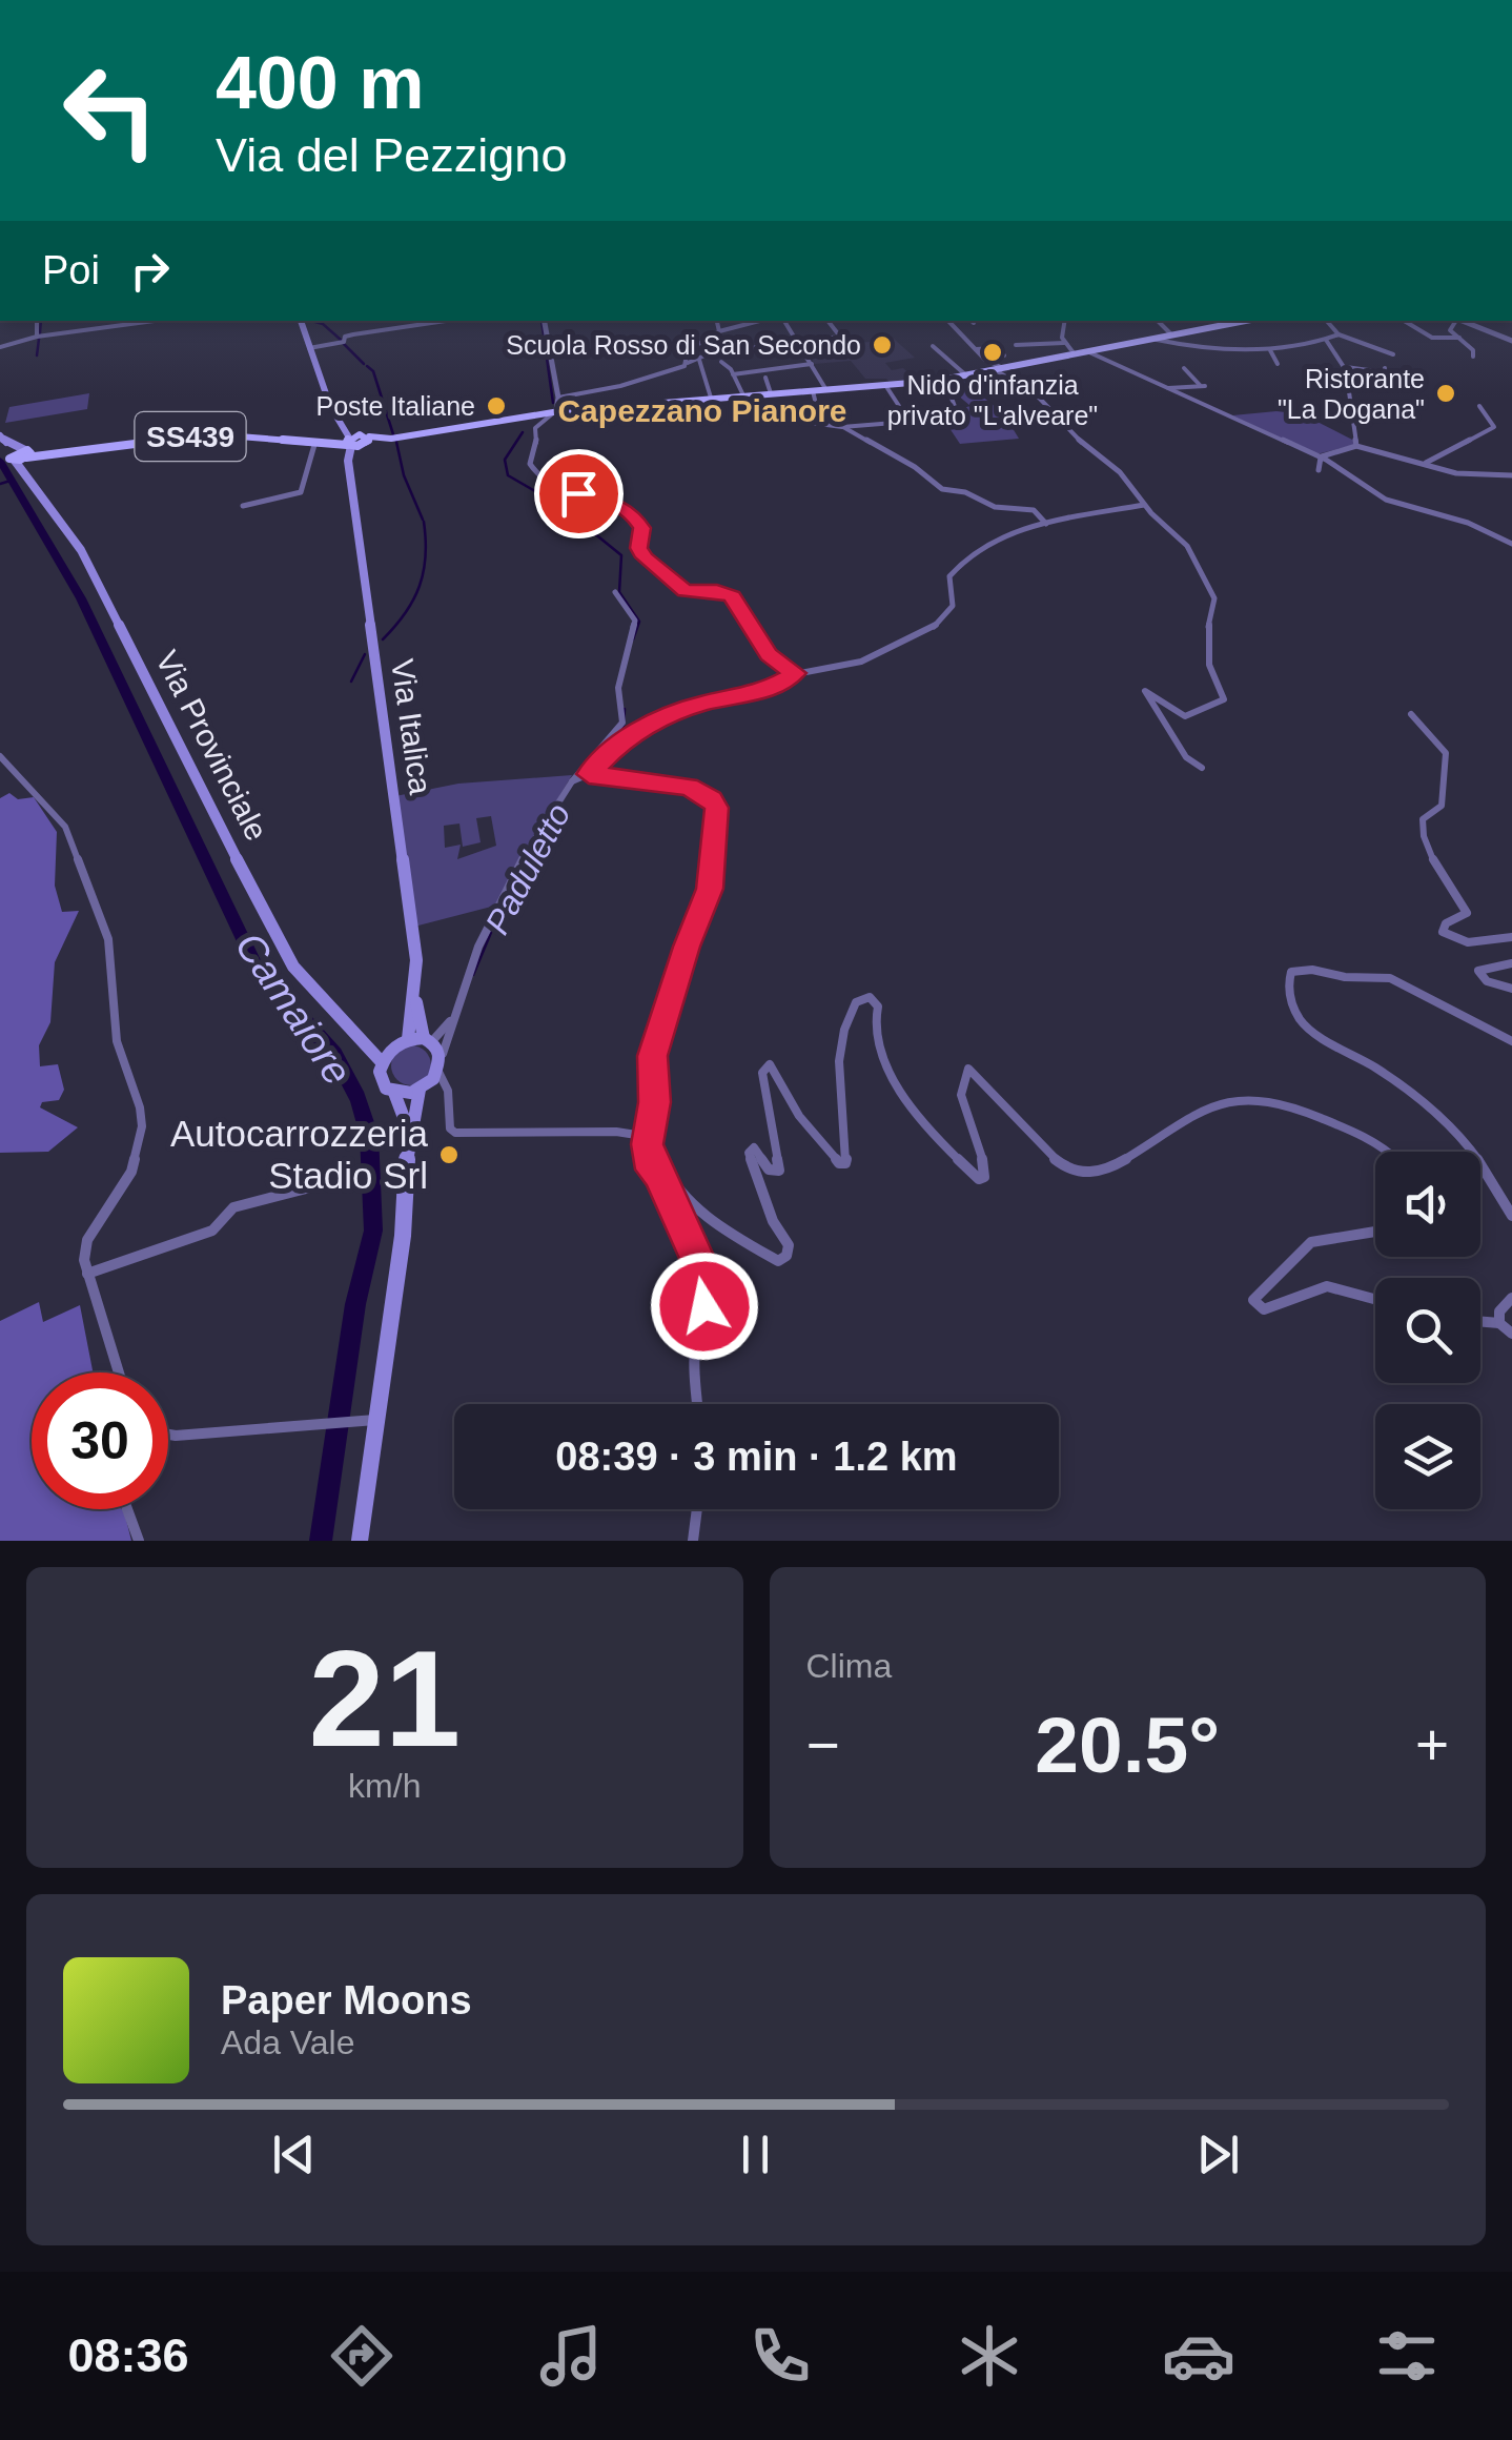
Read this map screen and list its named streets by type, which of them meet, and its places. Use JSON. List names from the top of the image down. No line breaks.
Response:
{"streets":{"main road":["SS439","Via Italica","Via Provinciale"]},"crossings":[["SS439","Via Italica"],["SS439","Via Provinciale"],["Via Italica","Via Provinciale"]],"districts":["Capezzano Pianore"],"water":["Paduletto","Camaiore"],"places":["Scuola Rosso di San Secondo","Nido d'infanzia privato \"L'alveare\"","Ristorante \"La Dogana\"","Poste Italiane","Autocarrozzeria Stadio Srl"],"page":{"turn":["400 m","Via del Pezzigno"],"then":"Poi","limit":"30","trip":"08:39 · 3 min · 1.2 km","tile":[["21","km/h"],"Clima"],"heat":["−","20.5°","+"],"song":["Paper Moons","Ada Vale"],"tabs":"08:36"}}
